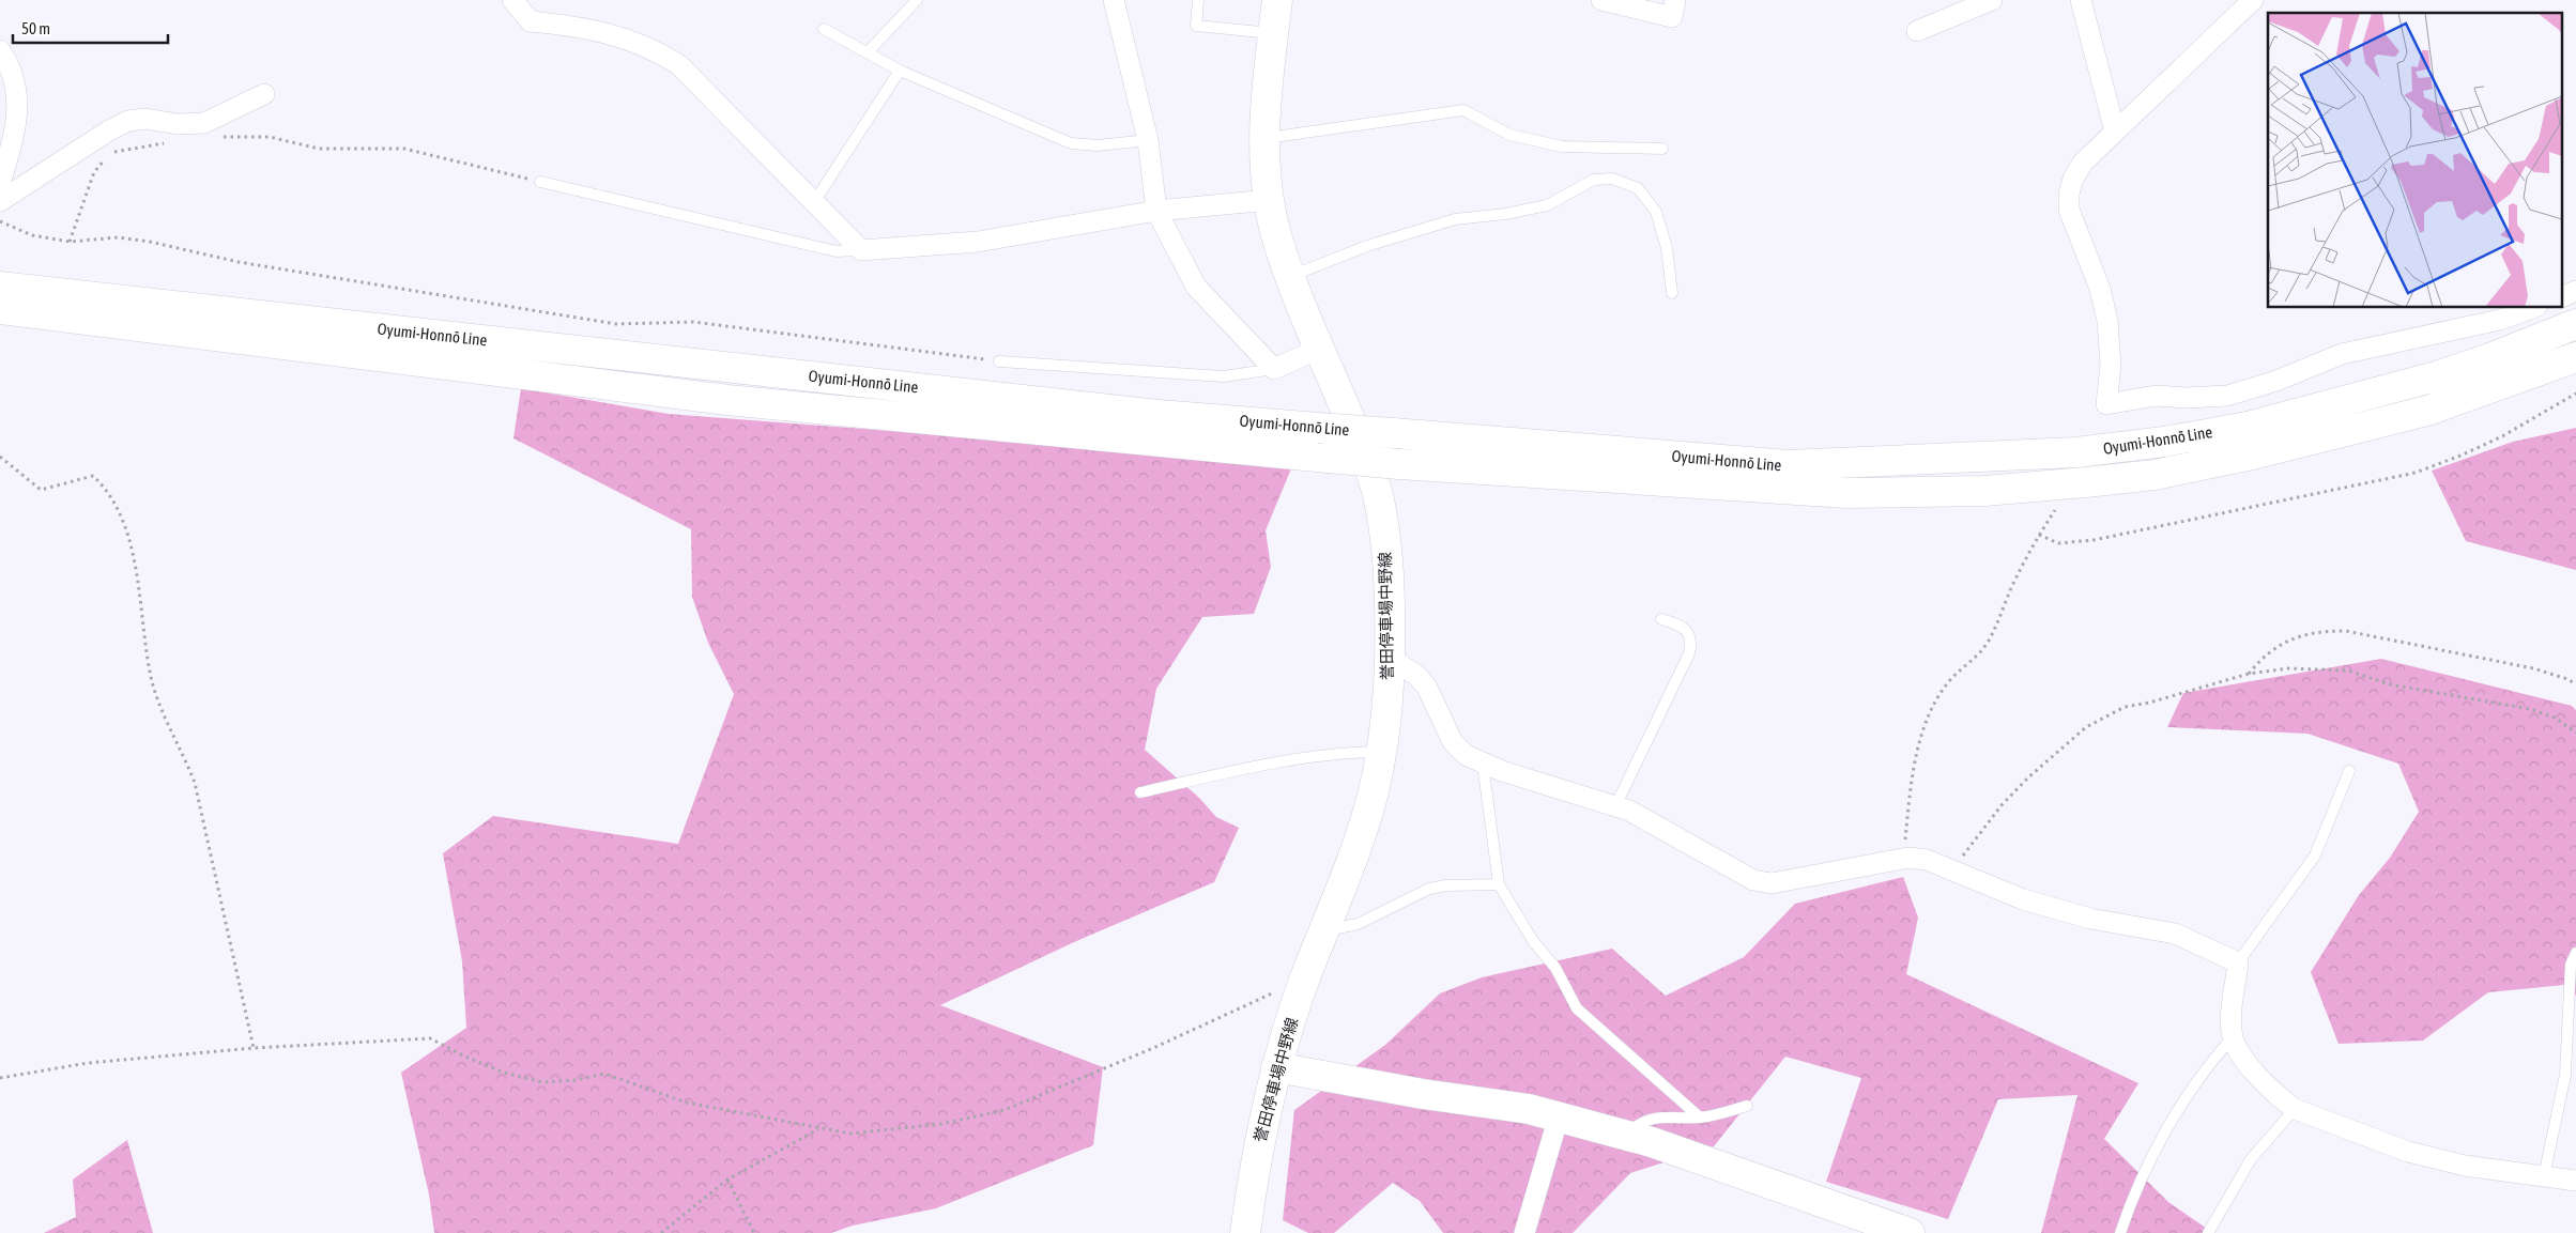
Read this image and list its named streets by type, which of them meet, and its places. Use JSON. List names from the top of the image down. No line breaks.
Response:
{"streets":{"main road":["Oyumi-Honnō Line","誉田停車場中野線"]},"scale_bar":"50 m"}
